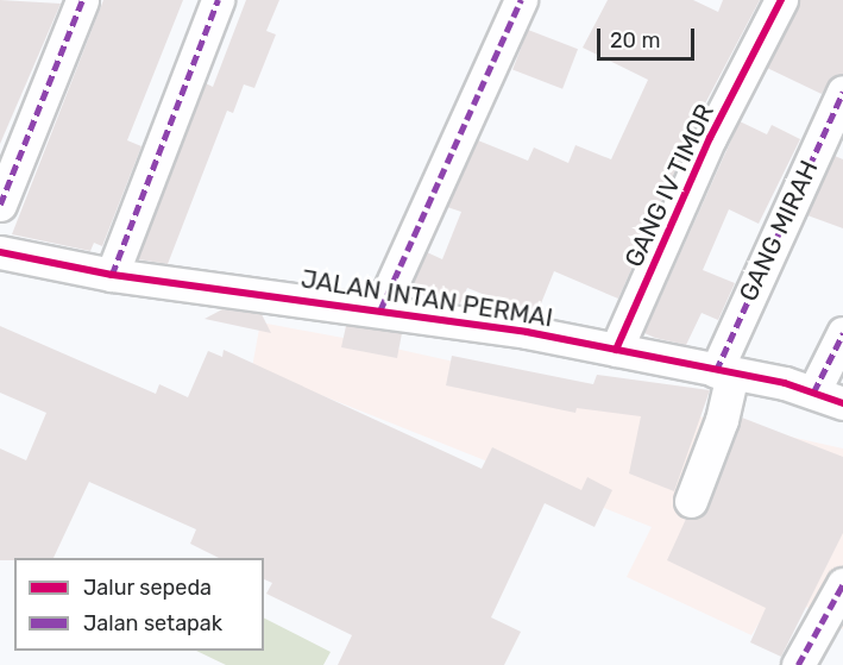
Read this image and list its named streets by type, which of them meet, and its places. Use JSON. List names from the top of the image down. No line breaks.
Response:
{"streets":{"street":["GANG IV TIMOR","GANG MIRAH","JALAN INTAN PERMAI"]},"crossings":[["GANG IV TIMOR","JALAN INTAN PERMAI"],["GANG MIRAH","JALAN INTAN PERMAI"]],"legend":["Jalur sepeda","Jalan setapak"],"scale_bar":"20 m"}
